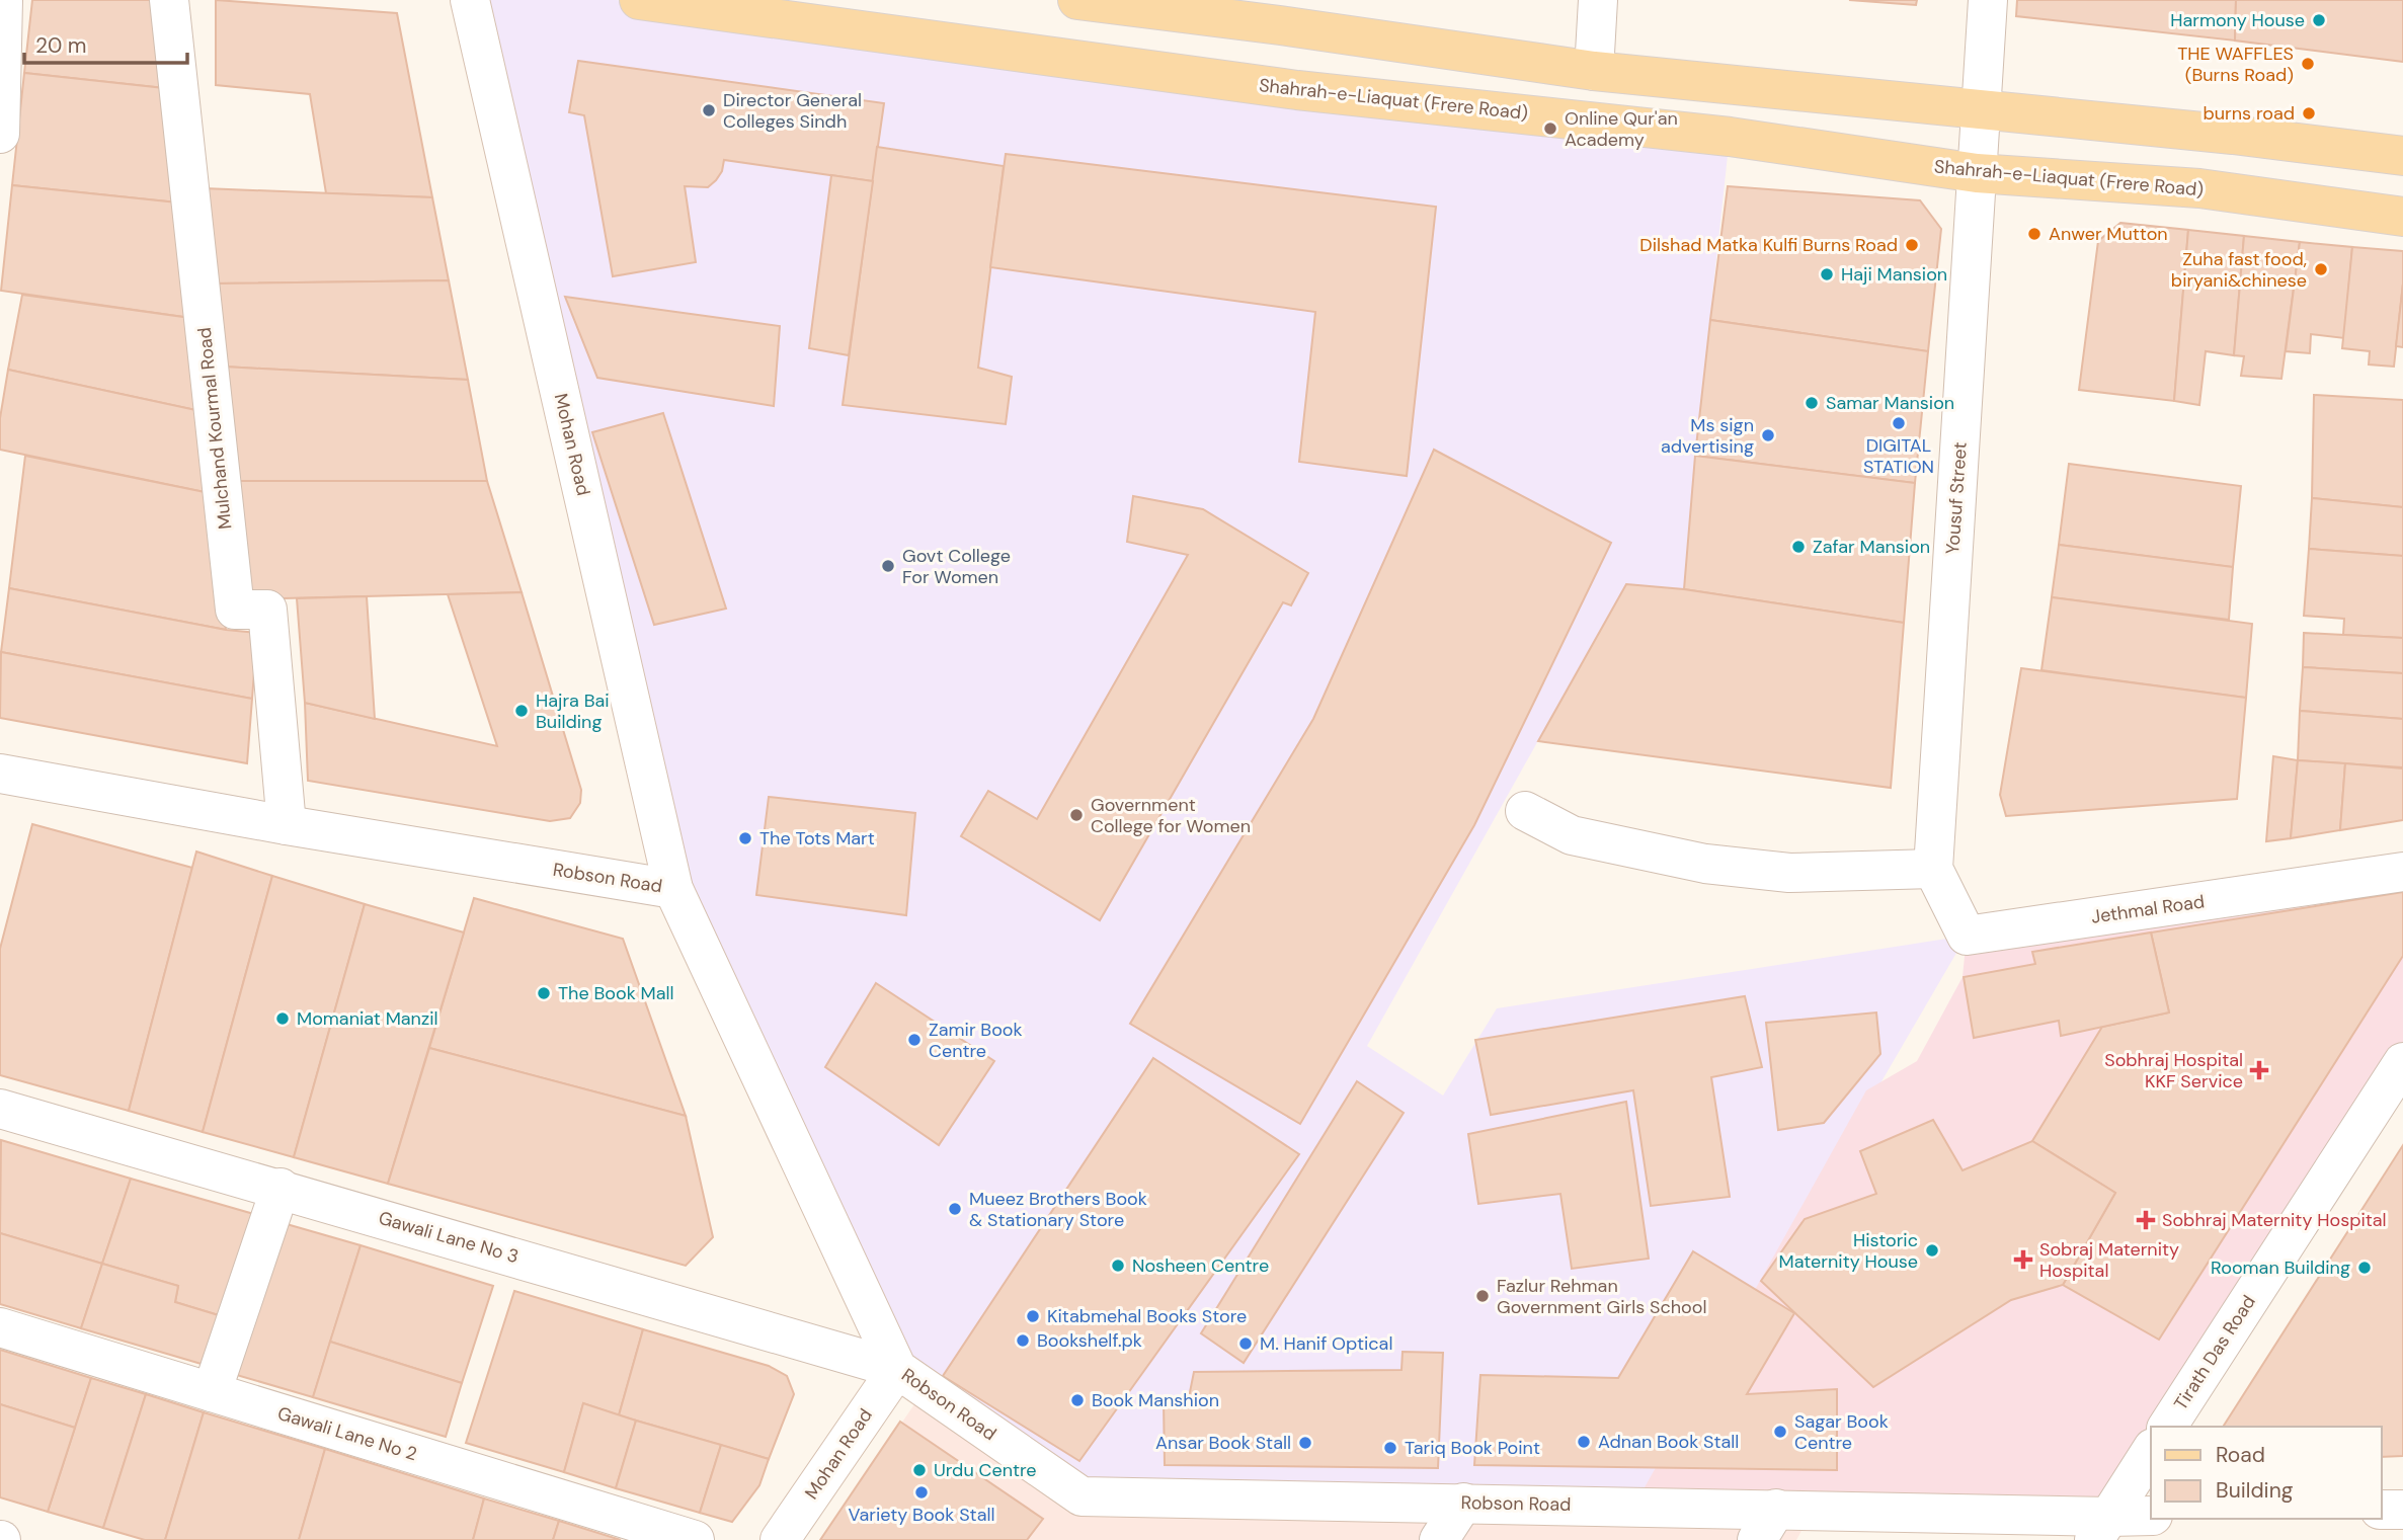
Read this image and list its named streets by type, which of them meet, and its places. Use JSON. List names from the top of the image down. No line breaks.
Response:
{"streets":{"main road":["Shahrah-e-Liaquat (Frere Road)"],"street":["Mulchand Kourmal Road","Mohan Road","Yousuf Street","Robson Road","Jethmal Road","Gawali Lane No 3","Tirath Das Road","Gawali Lane No 2"]},"crossings":[["Shahrah-e-Liaquat (Frere Road)","Yousuf Street"],["Mulchand Kourmal Road","Robson Road"],["Mohan Road","Robson Road"],["Mohan Road","Gawali Lane No 3"],["Yousuf Street","Jethmal Road"],["Robson Road","Gawali Lane No 3"]],"places":{"other":["Harmony House","THE WAFFLES (Burns Road)","Director General Colleges Sindh","burns road","Online Qur'an Academy","Anwer Mutton","Dilshad Matka Kulfi Burns Road","Zuha fast food, biryani&chinese","Haji Mansion","Samar Mansion","DIGITAL STATION","Ms sign advertising","Zafar Mansion","Govt College For Women","Hajra Bai Building","Government College for Women","The Tots Mart","The Book Mall","Momaniat Manzil","Zamir Book Centre","Mueez Brothers Book & Stationary Store","Historic Maternity House","Nosheen Centre","Rooman Building","Fazlur Rehman Government Girls School","Kitabmehal Books Store","Bookshelf.pk","M. Hanif Optical","Book Manshion","Sagar Book Centre","Adnan Book Stall","Ansar Book Stall","Tariq Book Point","Urdu Centre","Variety Book Stall"],"health":["Sobhraj Hospital KKF Service","Sobhraj Maternity Hospital","Sobraj Maternity Hospital"]},"legend":["Road","Building"],"scale_bar":"20 m"}
